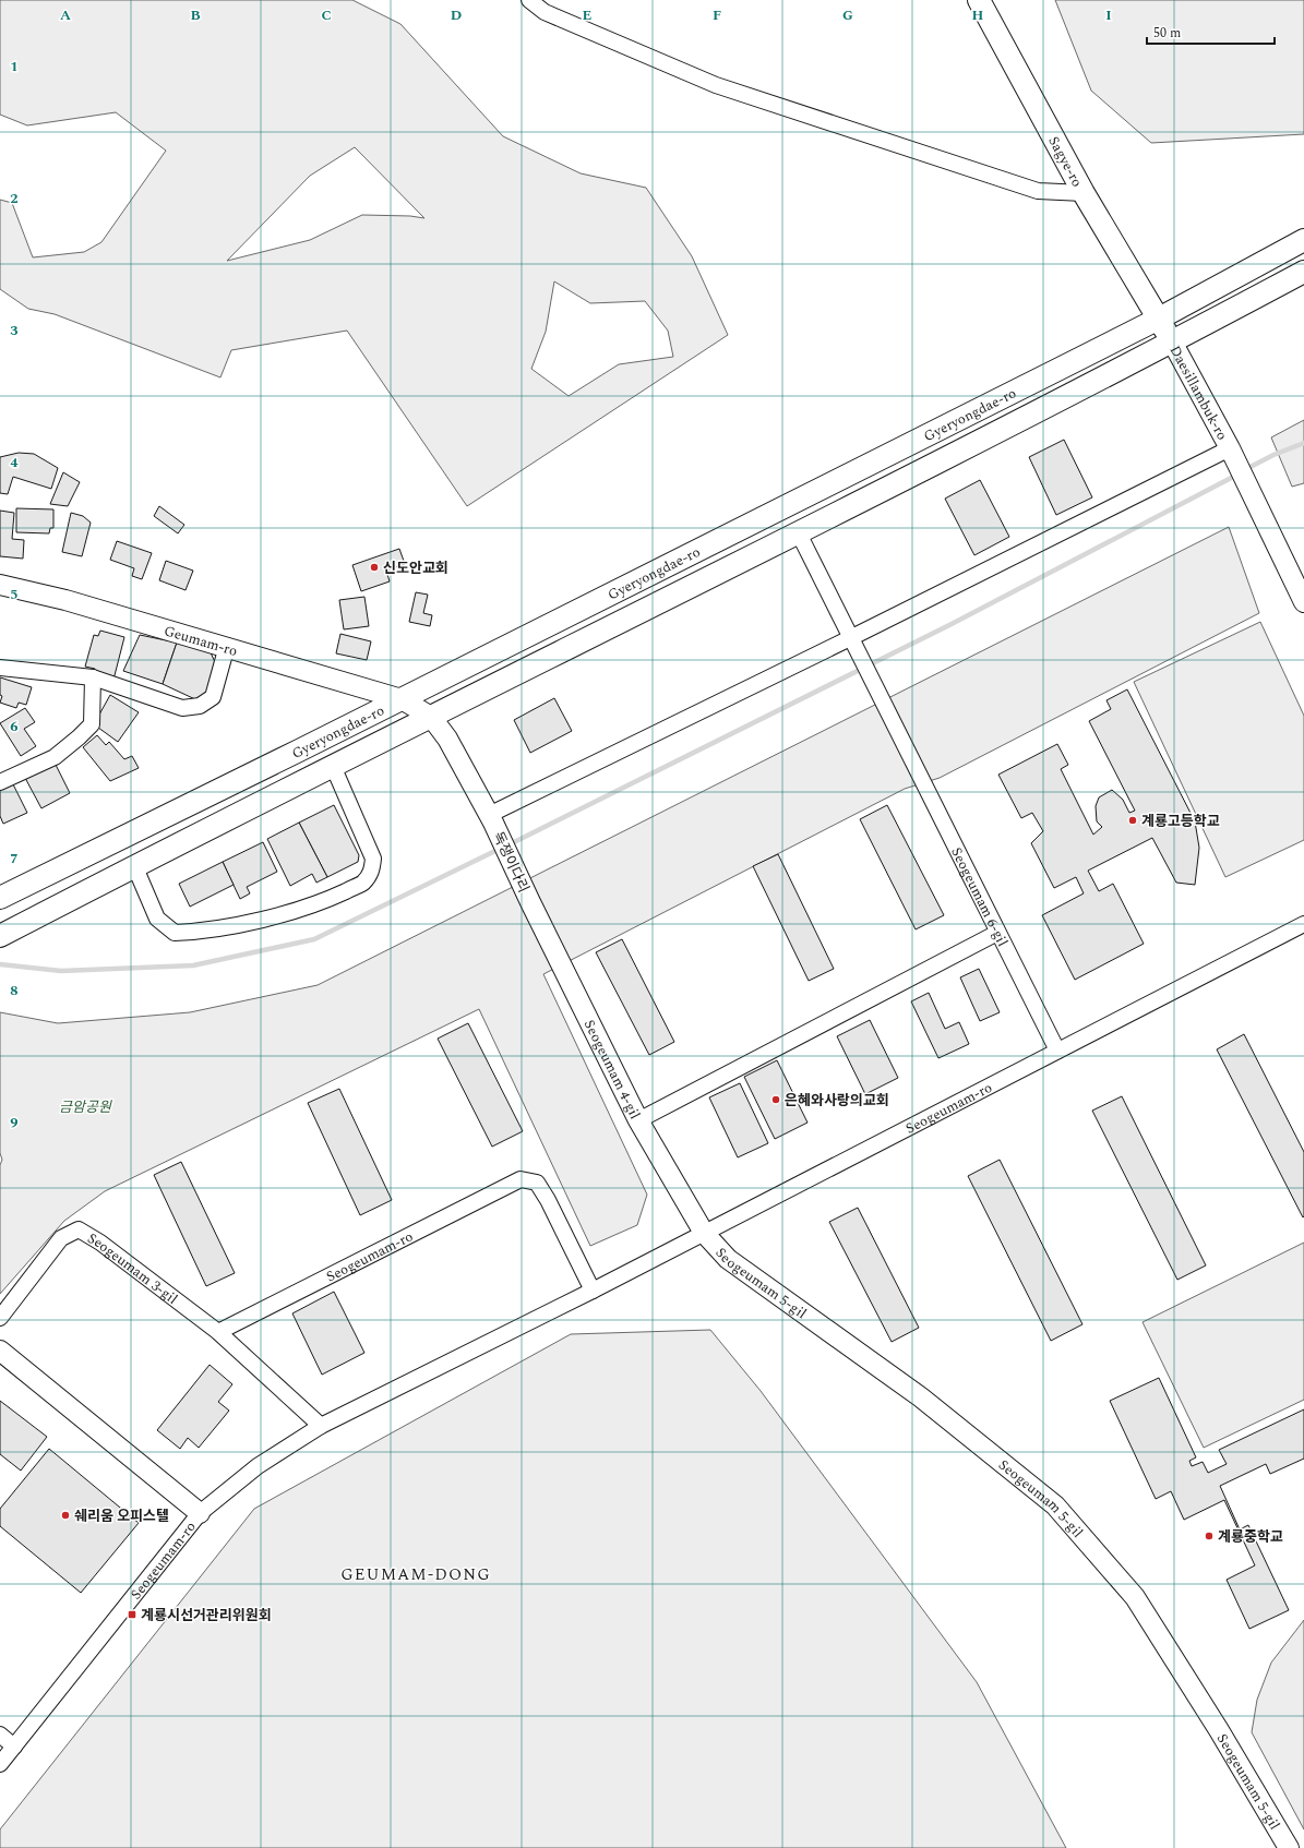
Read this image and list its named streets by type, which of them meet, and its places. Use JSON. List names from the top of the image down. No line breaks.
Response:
{"streets":{"main road":["Sagye-ro","Daesillambuk-ro","Gyeryongdae-ro"],"street":["Geumam-ro","독쟁이다리","Seogeumam 6-gil","Seogeumam 4-gil","Seogeumam-ro","Seogeumam 3-gil","Seogeumam 5-gil"]},"crossings":[["Sagye-ro","Daesillambuk-ro"],["Sagye-ro","Gyeryongdae-ro"],["Daesillambuk-ro","Gyeryongdae-ro"],["Gyeryongdae-ro","Geumam-ro"],["독쟁이다리","Seogeumam 4-gil"],["Seogeumam 6-gil","Seogeumam-ro"],["Seogeumam 4-gil","Seogeumam-ro"],["Seogeumam 4-gil","Seogeumam 5-gil"],["Seogeumam-ro","Seogeumam 3-gil"],["Seogeumam-ro","Seogeumam 5-gil"]],"districts":["GEUMAM-DONG"],"parks":["금암공원"],"places":{"other":["신도안교회","계룡고등학교","은혜와사랑의교회","쉐리움 오피스텔","계룡중학교"],"transit":["계룡시선거관리위원회"]},"scale_bar":"50 m","grid":{"columns":["A","B","C","D","E","F","G","H","I"],"rows":["1","2","3","4","5","6","7","8","9"]}}
